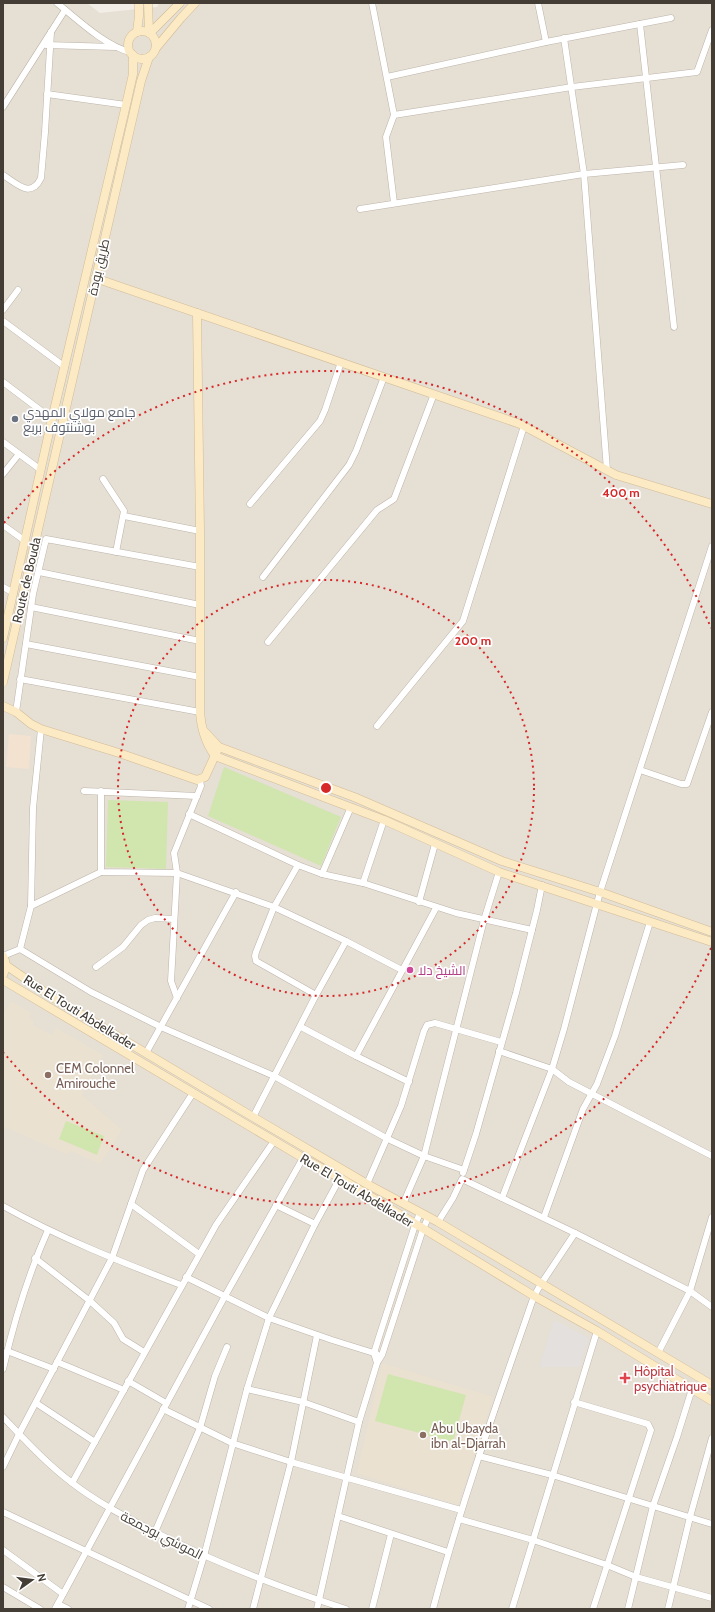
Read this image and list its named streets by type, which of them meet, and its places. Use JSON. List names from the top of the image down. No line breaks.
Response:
{"streets":{"street":["طريق بودة","Route de Bouda","Rue El Touti Abdelkader","الموشي بوجمعة"]},"crossings":[["طريق بودة","Route de Bouda"]],"places":{"other":["جامع مولاي المهدي بوشنتوف بربع","الشيخ دلا","CEM Colonnel Amirouche","Abu Ubayda ibn al-Djarrah"],"health":["Hôpital psychiatrique"]},"north":"right","rings":["400 m","200 m"]}
